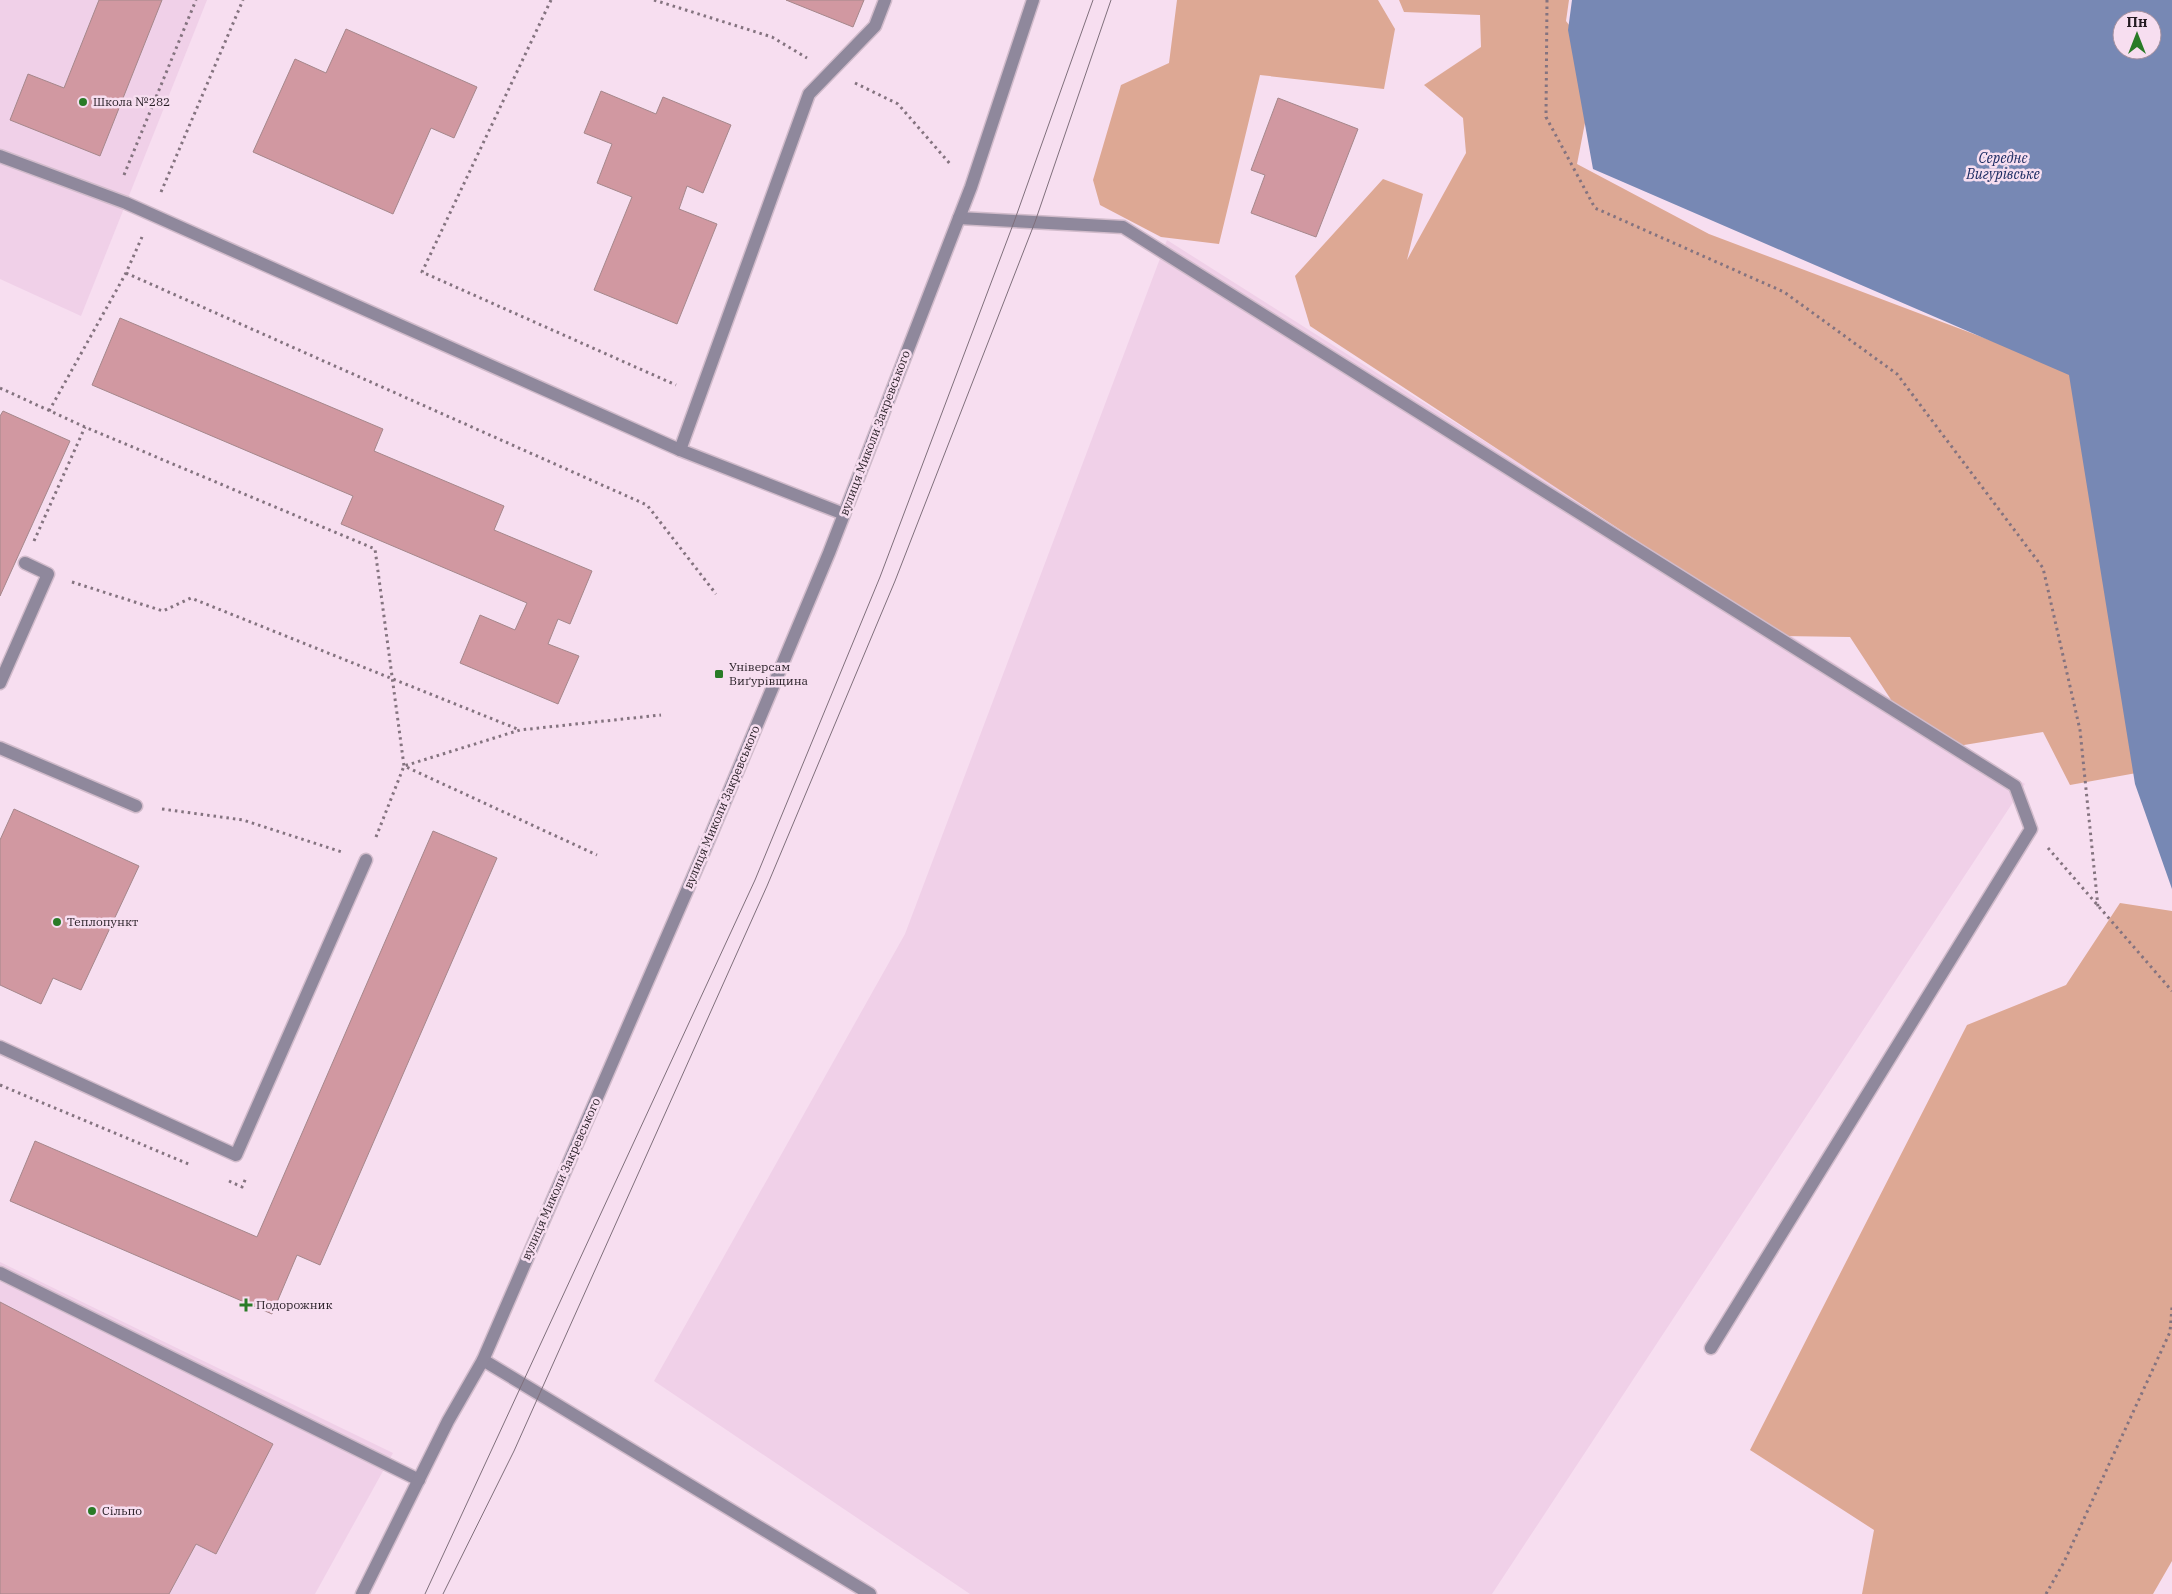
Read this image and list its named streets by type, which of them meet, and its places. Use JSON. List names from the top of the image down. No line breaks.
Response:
{"streets":{"street":["вулиця Миколи Закревського"]},"water":["Середнє Вигурівське"],"places":{"other":["Школа №282","Теплопункт","Сільпо"],"transit":["Універсам Виґурівщина"],"health":["Подорожник"]},"north":"top"}
